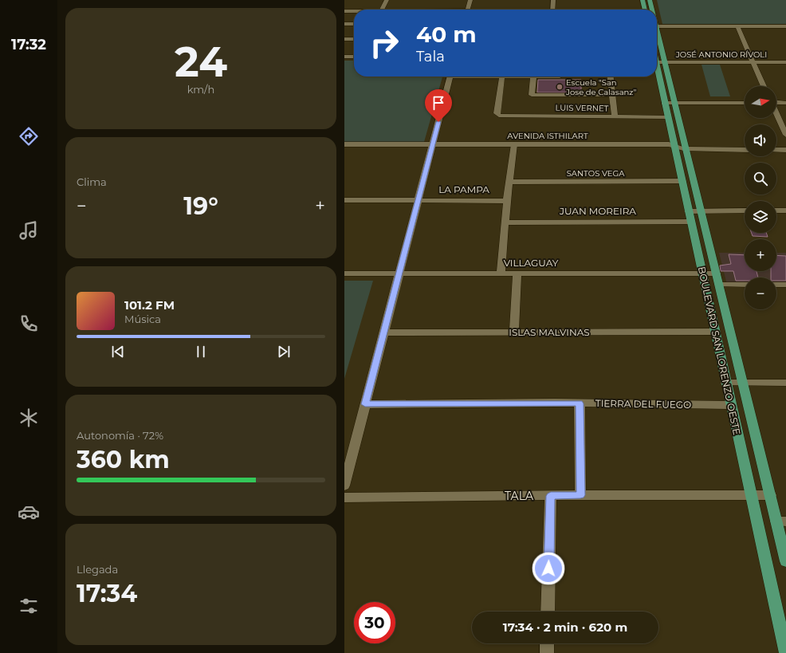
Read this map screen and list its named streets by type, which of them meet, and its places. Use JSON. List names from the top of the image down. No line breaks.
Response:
{"streets":{"main road":["BOULEVARD SAN LORENZO OESTE"],"street":["JOSÉ ANTONIO RÍVOLI","LUIS VERNET","AVENIDA ISTHILART","SANTOS VEGA","LA PAMPA","JUAN MOREIRA","VILLAGUAY","ISLAS MALVINAS","TIERRA DEL FUEGO","TALA"]},"crossings":[["JOSÉ ANTONIO RÍVOLI","BOULEVARD SAN LORENZO OESTE"],["LUIS VERNET","BOULEVARD SAN LORENZO OESTE"],["AVENIDA ISTHILART","BOULEVARD SAN LORENZO OESTE"],["SANTOS VEGA","BOULEVARD SAN LORENZO OESTE"],["JUAN MOREIRA","BOULEVARD SAN LORENZO OESTE"],["VILLAGUAY","BOULEVARD SAN LORENZO OESTE"],["ISLAS MALVINAS","BOULEVARD SAN LORENZO OESTE"],["BOULEVARD SAN LORENZO OESTE","TIERRA DEL FUEGO"],["BOULEVARD SAN LORENZO OESTE","TALA"]],"places":["Escuela \"San Jose de Calasanz\""],"north":"right","page":{"tabs":"17:32","tile":[["24","km/h"],"Clima",["Autonomía · 72%","360 km"],["Llegada","17:34"]],"turn":["40 m","Tala"],"map_buttons":["+","−"],"heat":["−","19°","+"],"song":["101.2 FM","Música"],"limit":"30","trip":"17:34 · 2 min · 620 m"}}
